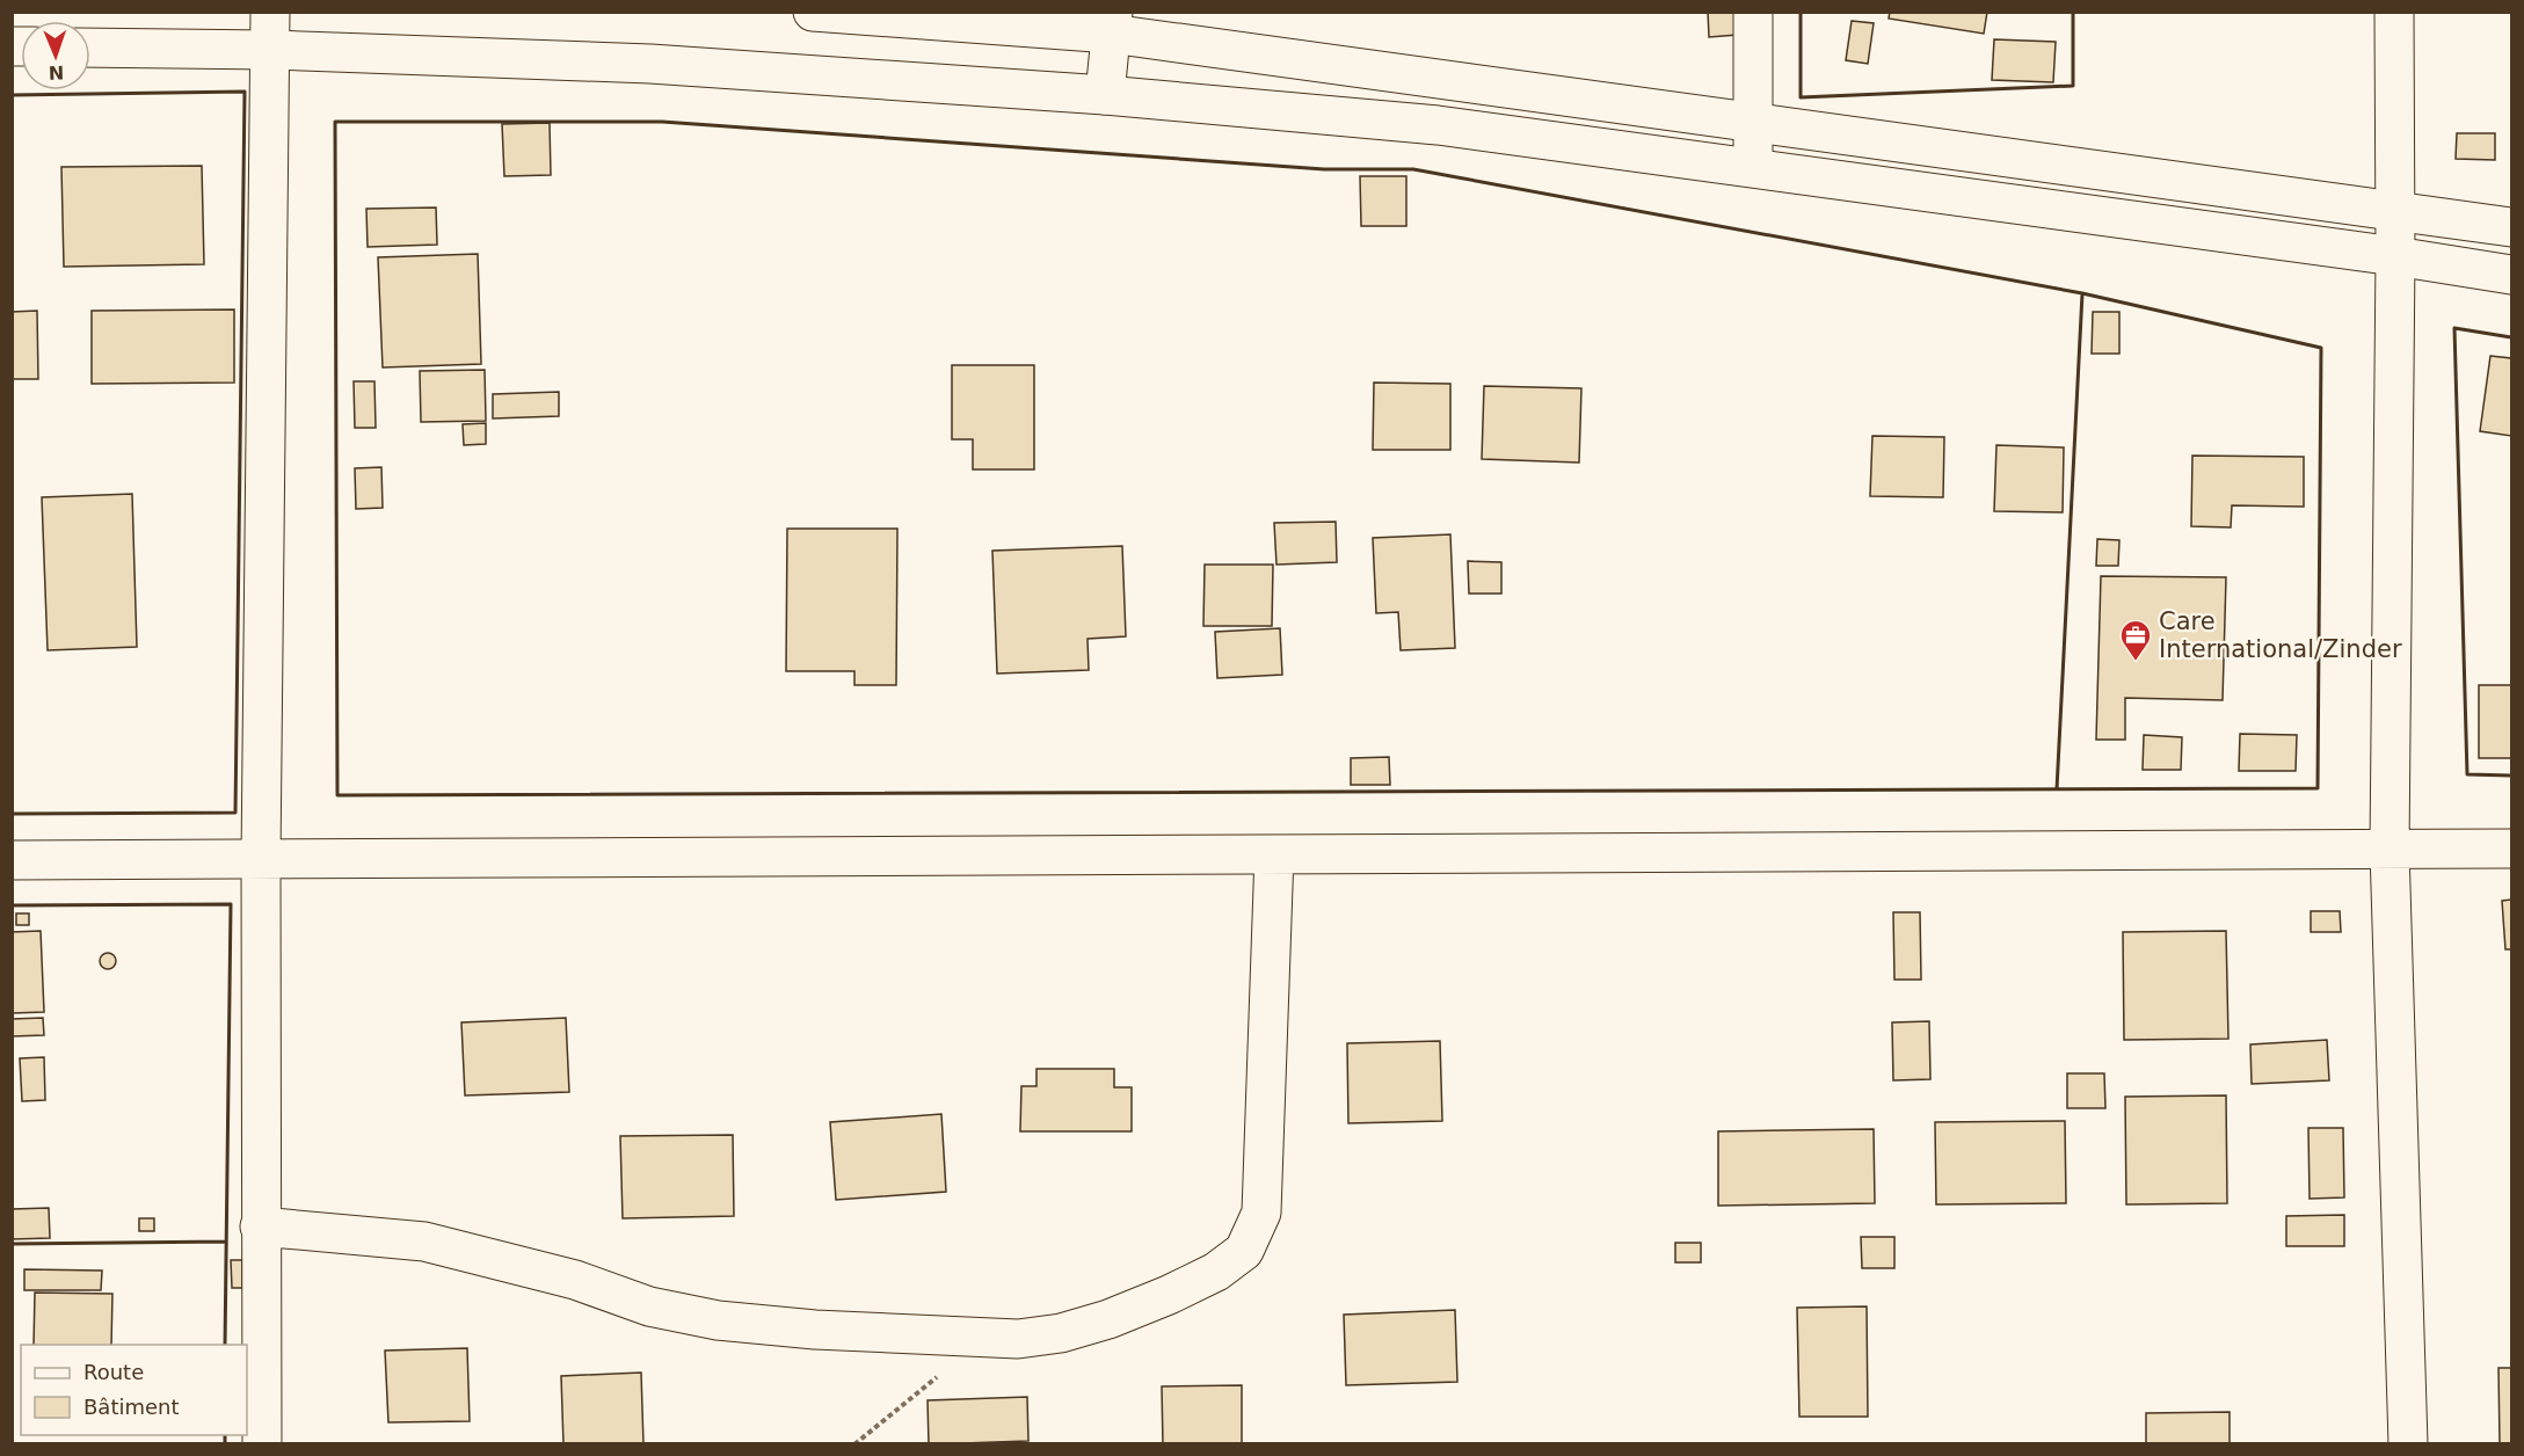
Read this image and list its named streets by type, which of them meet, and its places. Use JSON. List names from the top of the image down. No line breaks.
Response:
{"places":{"office":["Care International/Zinder"]},"legend":["Route","Bâtiment"],"north":"bottom"}
